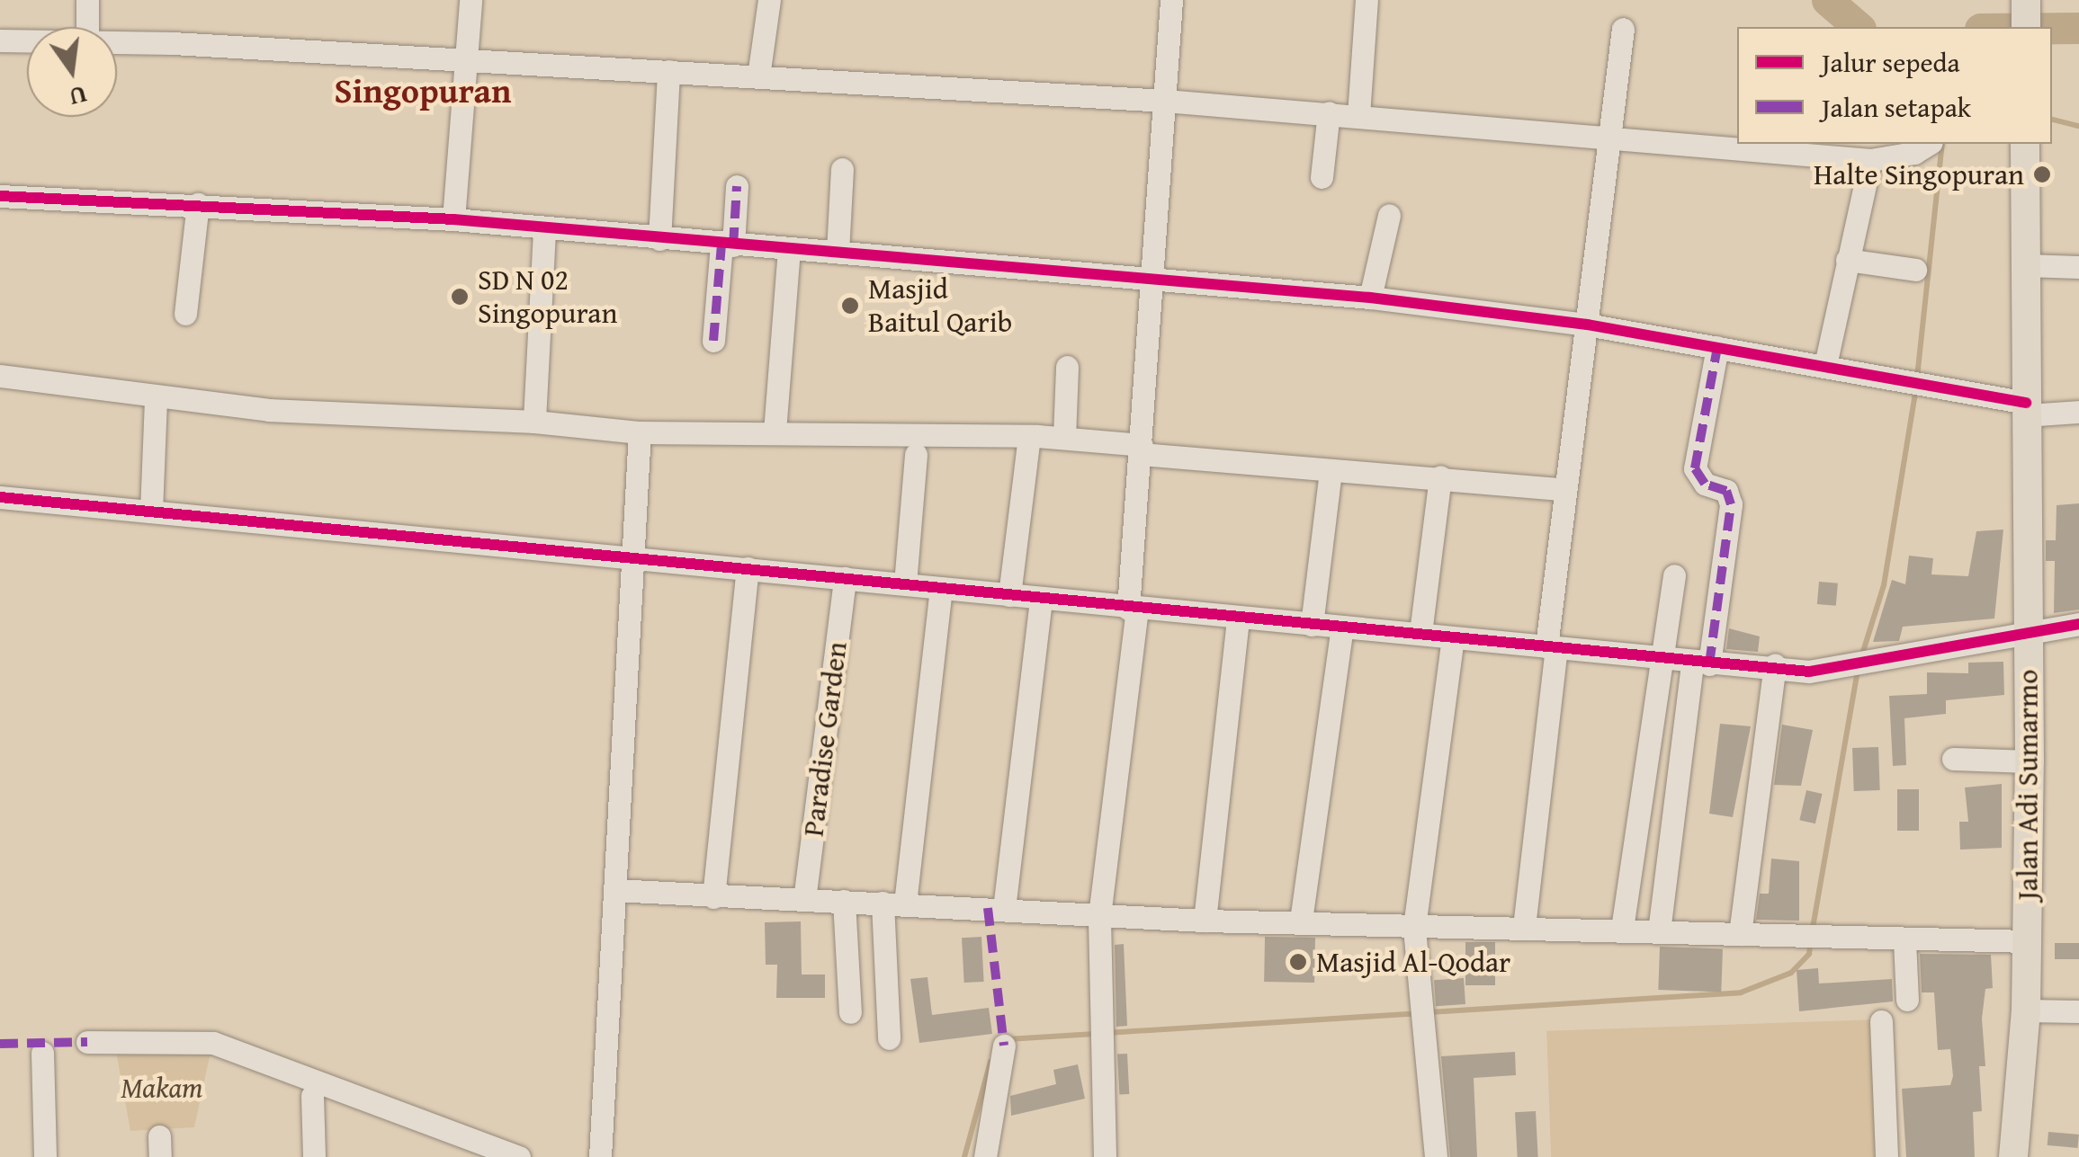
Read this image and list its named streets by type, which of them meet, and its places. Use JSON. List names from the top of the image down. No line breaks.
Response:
{"streets":{"main road":["Jalan Adi Sumarmo"],"street":["Paradise Garden"]},"districts":["Singopuran"],"parks":["Makam"],"places":["Halte Singopuran","SD N 02 Singopuran","Masjid Baitul Qarib","Masjid Al-Qodar"],"legend":["Jalur sepeda","Jalan setapak"],"north":"bottom"}
